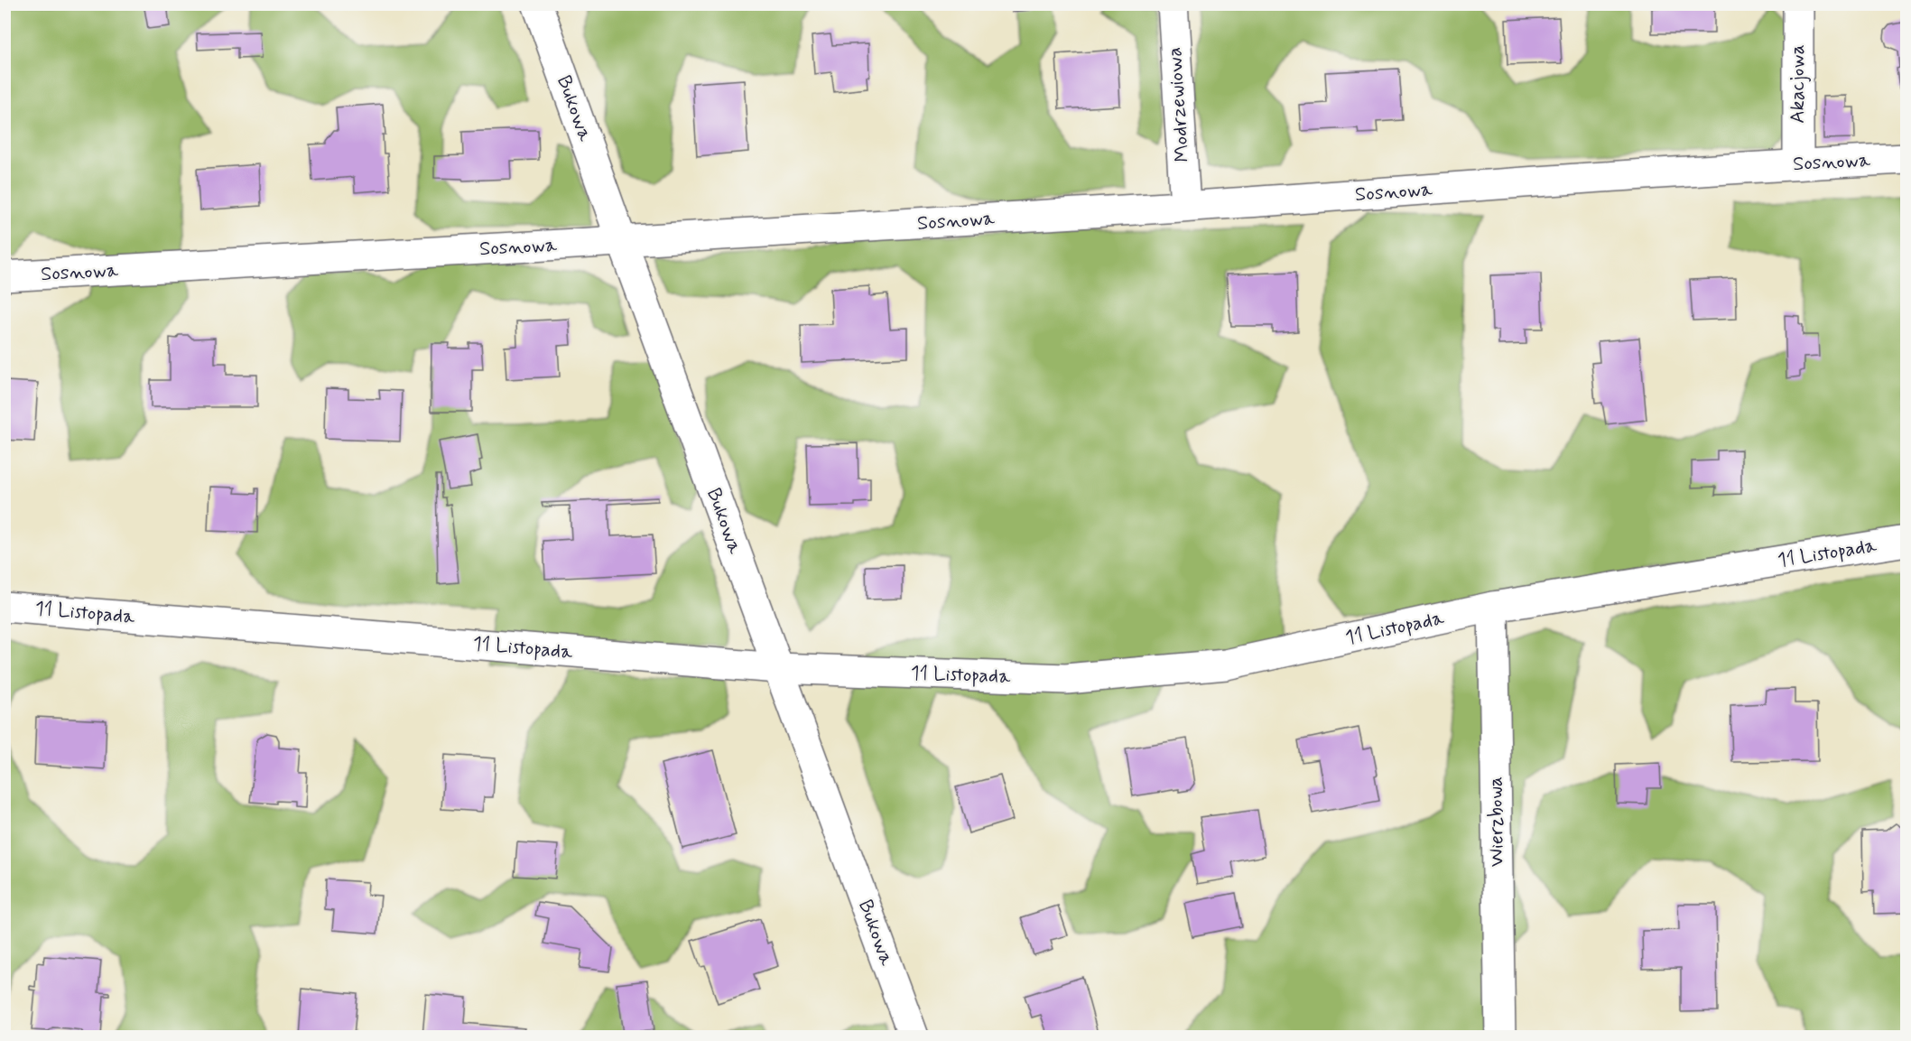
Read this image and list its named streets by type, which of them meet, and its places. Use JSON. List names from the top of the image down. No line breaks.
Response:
{"streets":{"street":["Akacjowa","Modrzewiowa","Bukowa","Sosnowa","11 Listopada","Wierzbowa"]},"crossings":[["Akacjowa","Sosnowa"],["Modrzewiowa","Sosnowa"],["Bukowa","Sosnowa"],["Bukowa","11 Listopada"],["11 Listopada","Wierzbowa"]]}
